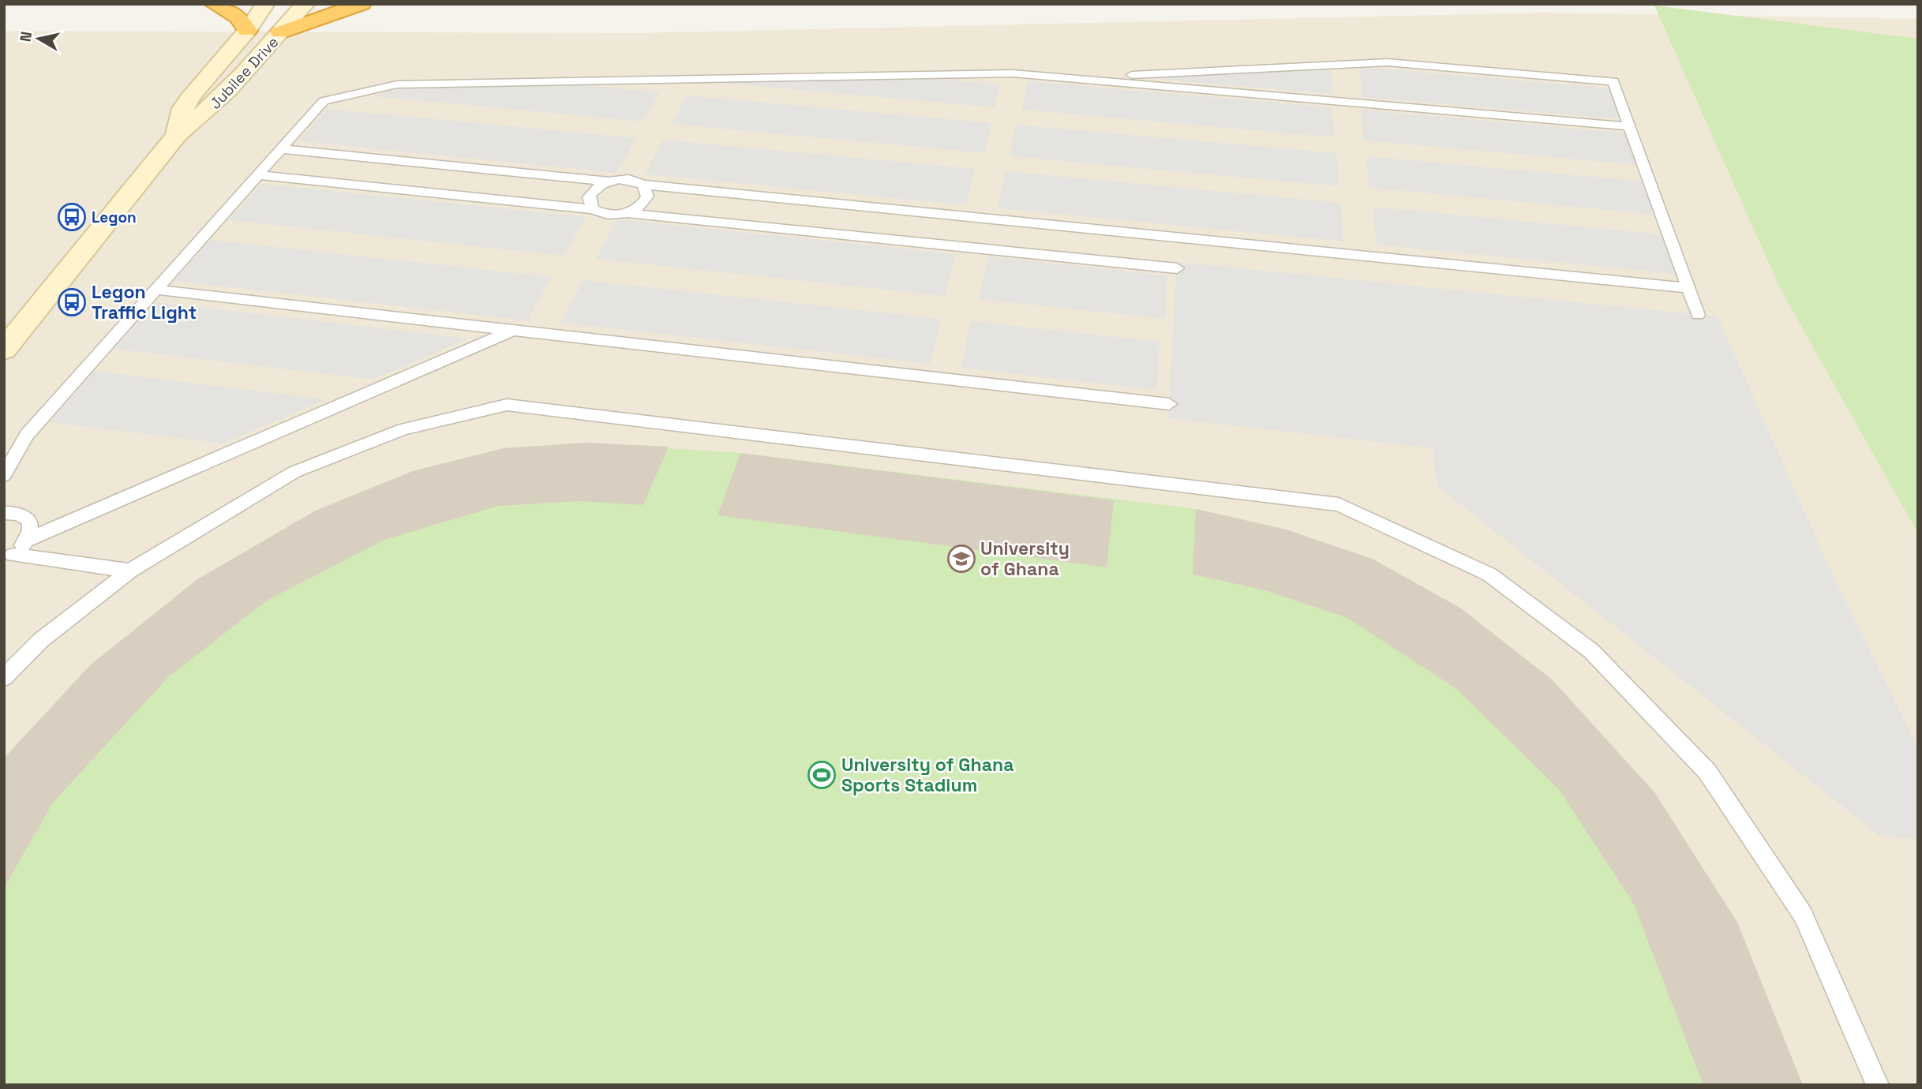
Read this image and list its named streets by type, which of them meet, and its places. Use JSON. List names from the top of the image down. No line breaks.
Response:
{"streets":{"street":["Jubilee Drive"]},"places":{"bus stop":["Legon","Legon Traffic Light"],"school or university":["University of Ghana"],"sports":["University of Ghana Sports Stadium"]},"north":"left"}
